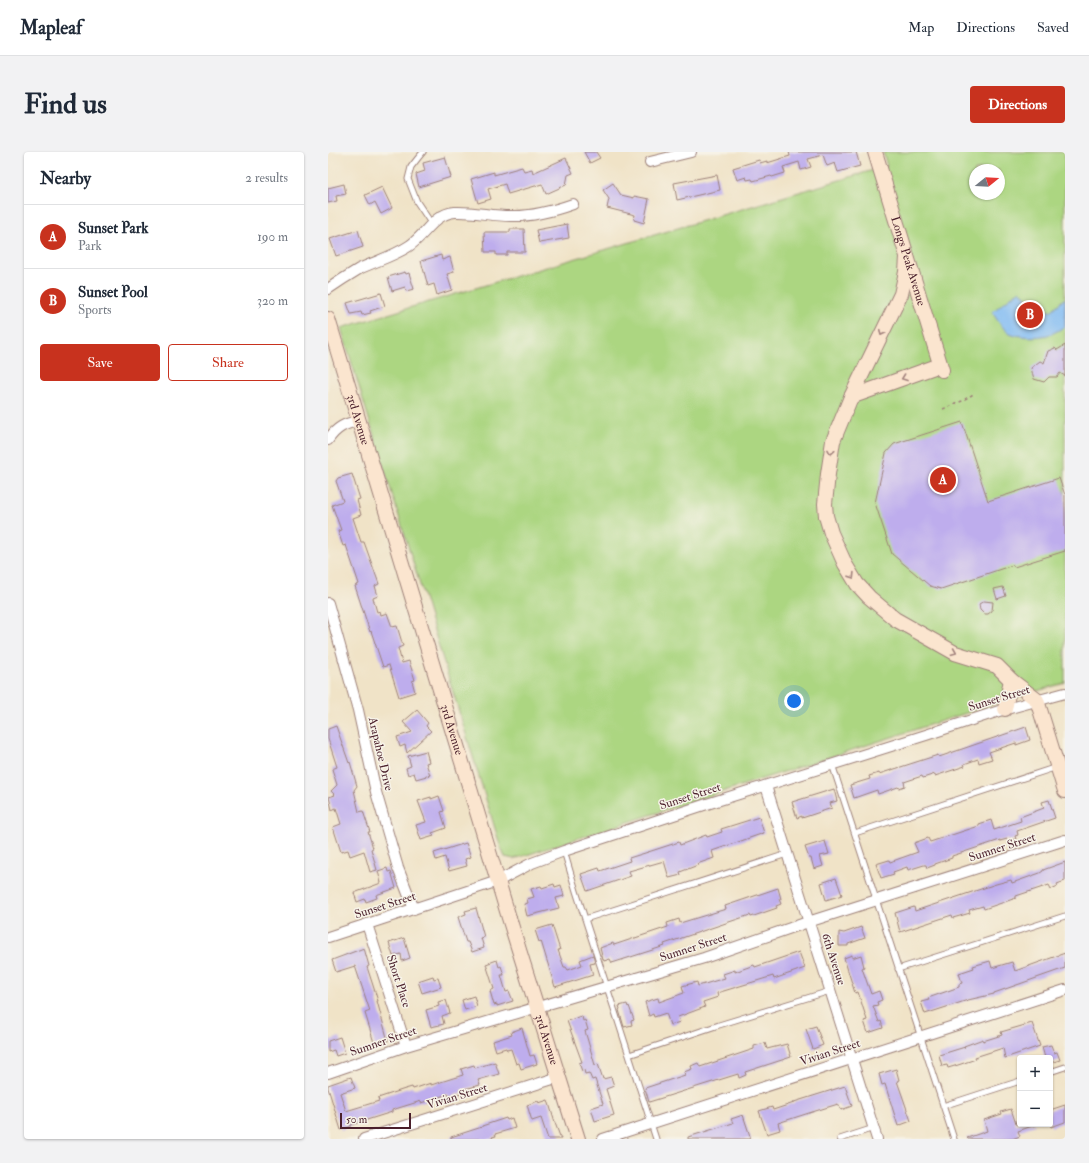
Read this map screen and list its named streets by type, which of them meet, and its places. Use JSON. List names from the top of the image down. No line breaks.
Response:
{"streets":{"street":["Longs Peak Avenue","3rd Avenue","Sunset Street","Arapahoe Drive","Sumner Street","6th Avenue","Short Place","Vivian Street"]},"crossings":[["3rd Avenue","Sunset Street"],["3rd Avenue","Sumner Street"],["3rd Avenue","Vivian Street"],["Sunset Street","Arapahoe Drive"],["Sunset Street","6th Avenue"],["Sunset Street","Short Place"],["Sumner Street","6th Avenue"],["Sumner Street","Short Place"],["6th Avenue","Vivian Street"]],"scale_bar":"50 m","north":"right","page":{"header":"Mapleaf","nav":["Map","Directions","Saved"],"buttons":["Directions",["Save","Share"]],"title":"Find us","heading":["Nearby","2 results"],"list":[{"mark":"A","name":"Sunset Park","note":"Park","value":"190 m"},{"mark":"B","name":"Sunset Pool","note":"Sports","value":"320 m"}],"pins":["B","A"],"map_buttons":["+","−"],"scale":"50 m"}}
